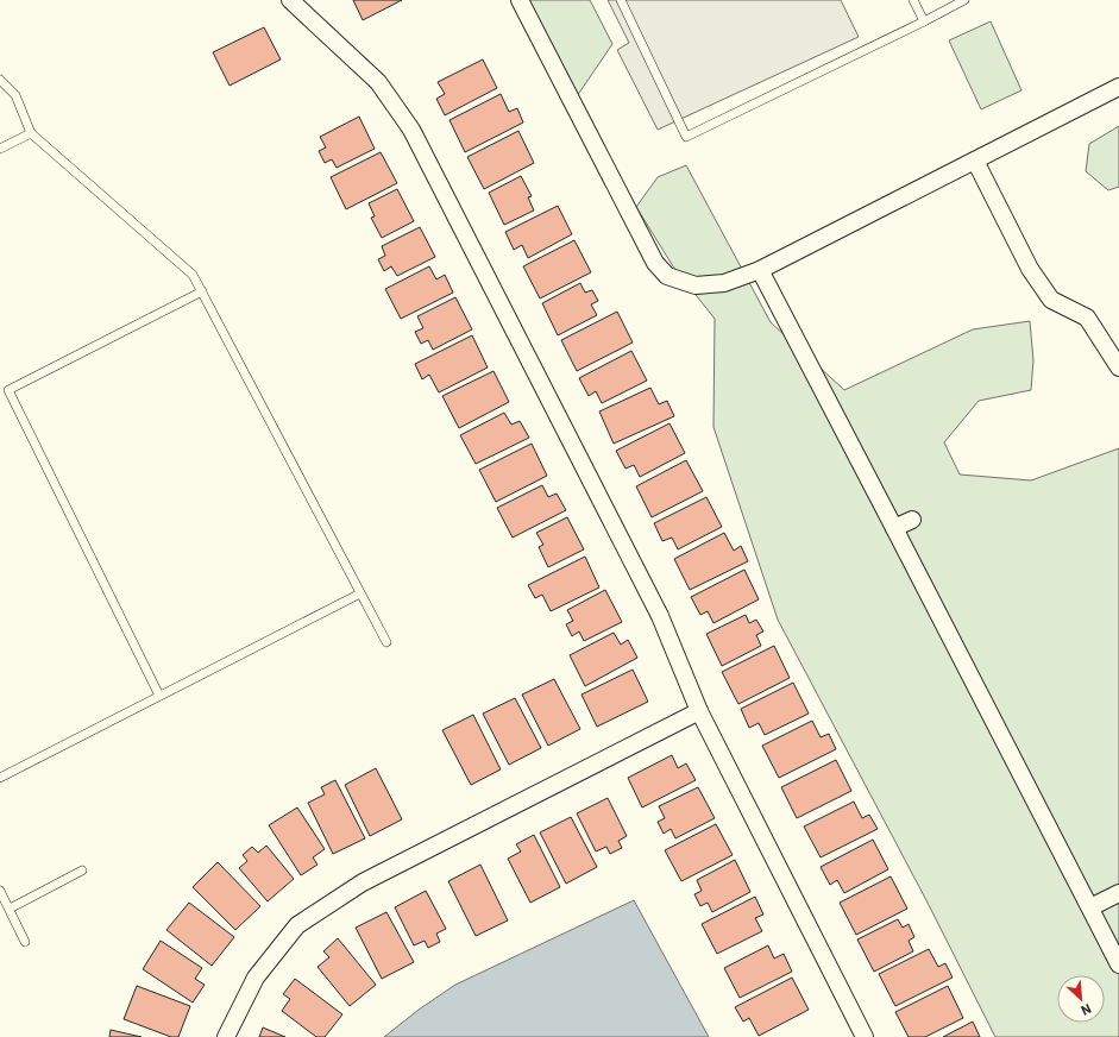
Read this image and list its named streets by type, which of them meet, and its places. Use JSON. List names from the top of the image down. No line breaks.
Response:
{"north":"bottom right"}
